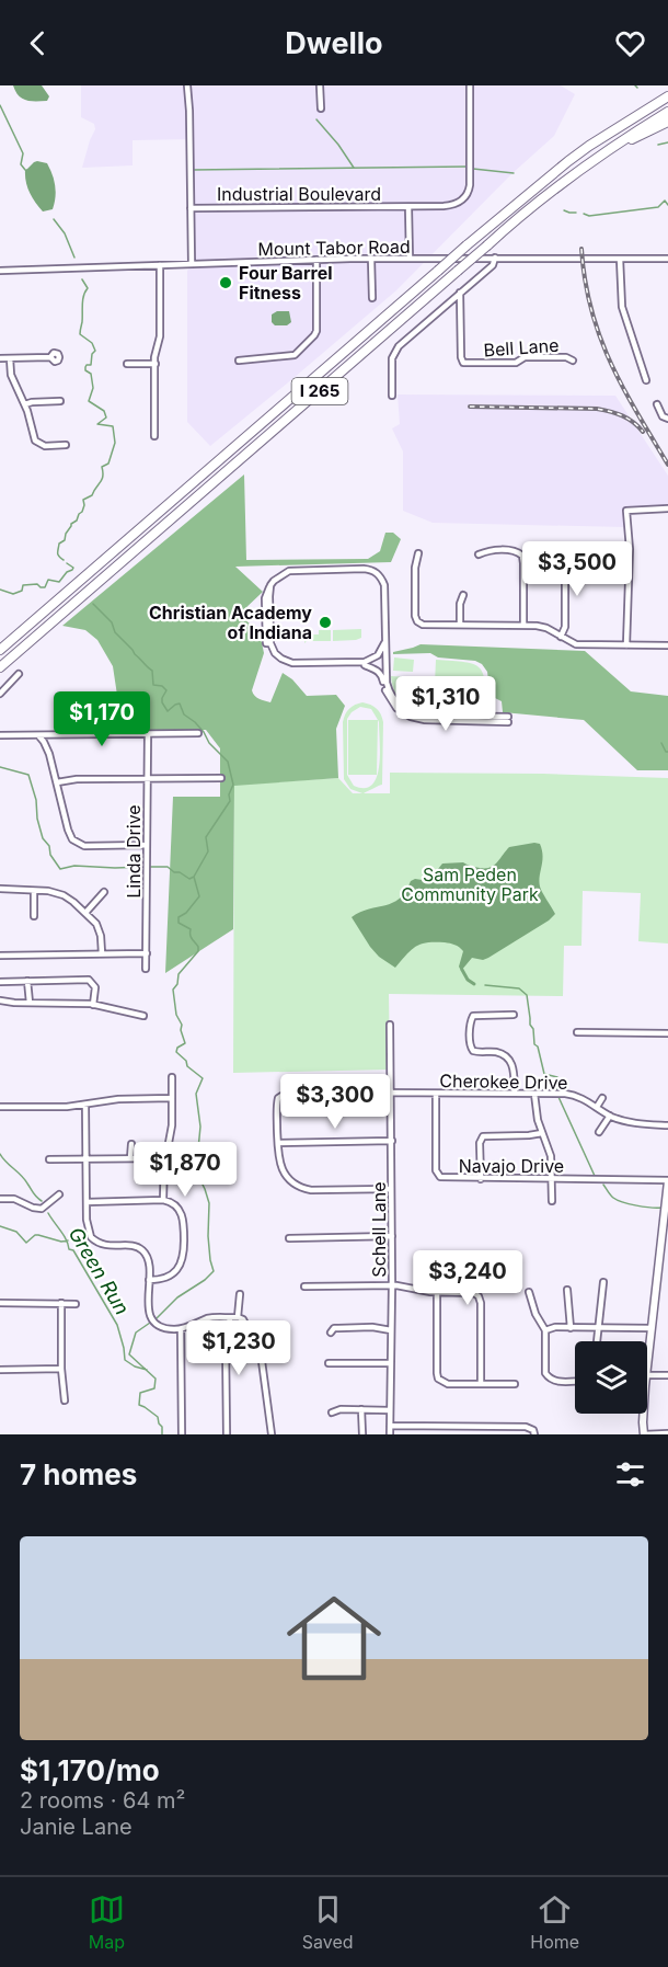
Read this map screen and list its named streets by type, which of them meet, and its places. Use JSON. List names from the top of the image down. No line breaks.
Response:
{"streets":{"highway":["I 265"],"street":["Industrial Boulevard","Mount Tabor Road","Bell Lane","Linda Drive","Cherokee Drive","Navajo Drive","Schell Lane"]},"crossings":[["Cherokee Drive","Navajo Drive"],["Cherokee Drive","Schell Lane"]],"water":["Green Run"],"parks":["Sam Peden Community Park"],"places":["Four Barrel Fitness","Christian Academy of Indiana"],"page":{"header":"Dwello","price":["$3,500","$1,310","$1,170","$3,300","$1,870","$3,240","$1,230"],"heading":"7 homes","list":[{"name":"$1,170/mo","note":"2 rooms · 64 m² · Janie Lane"}],"tabs":["Map","Saved","Home"]}}
